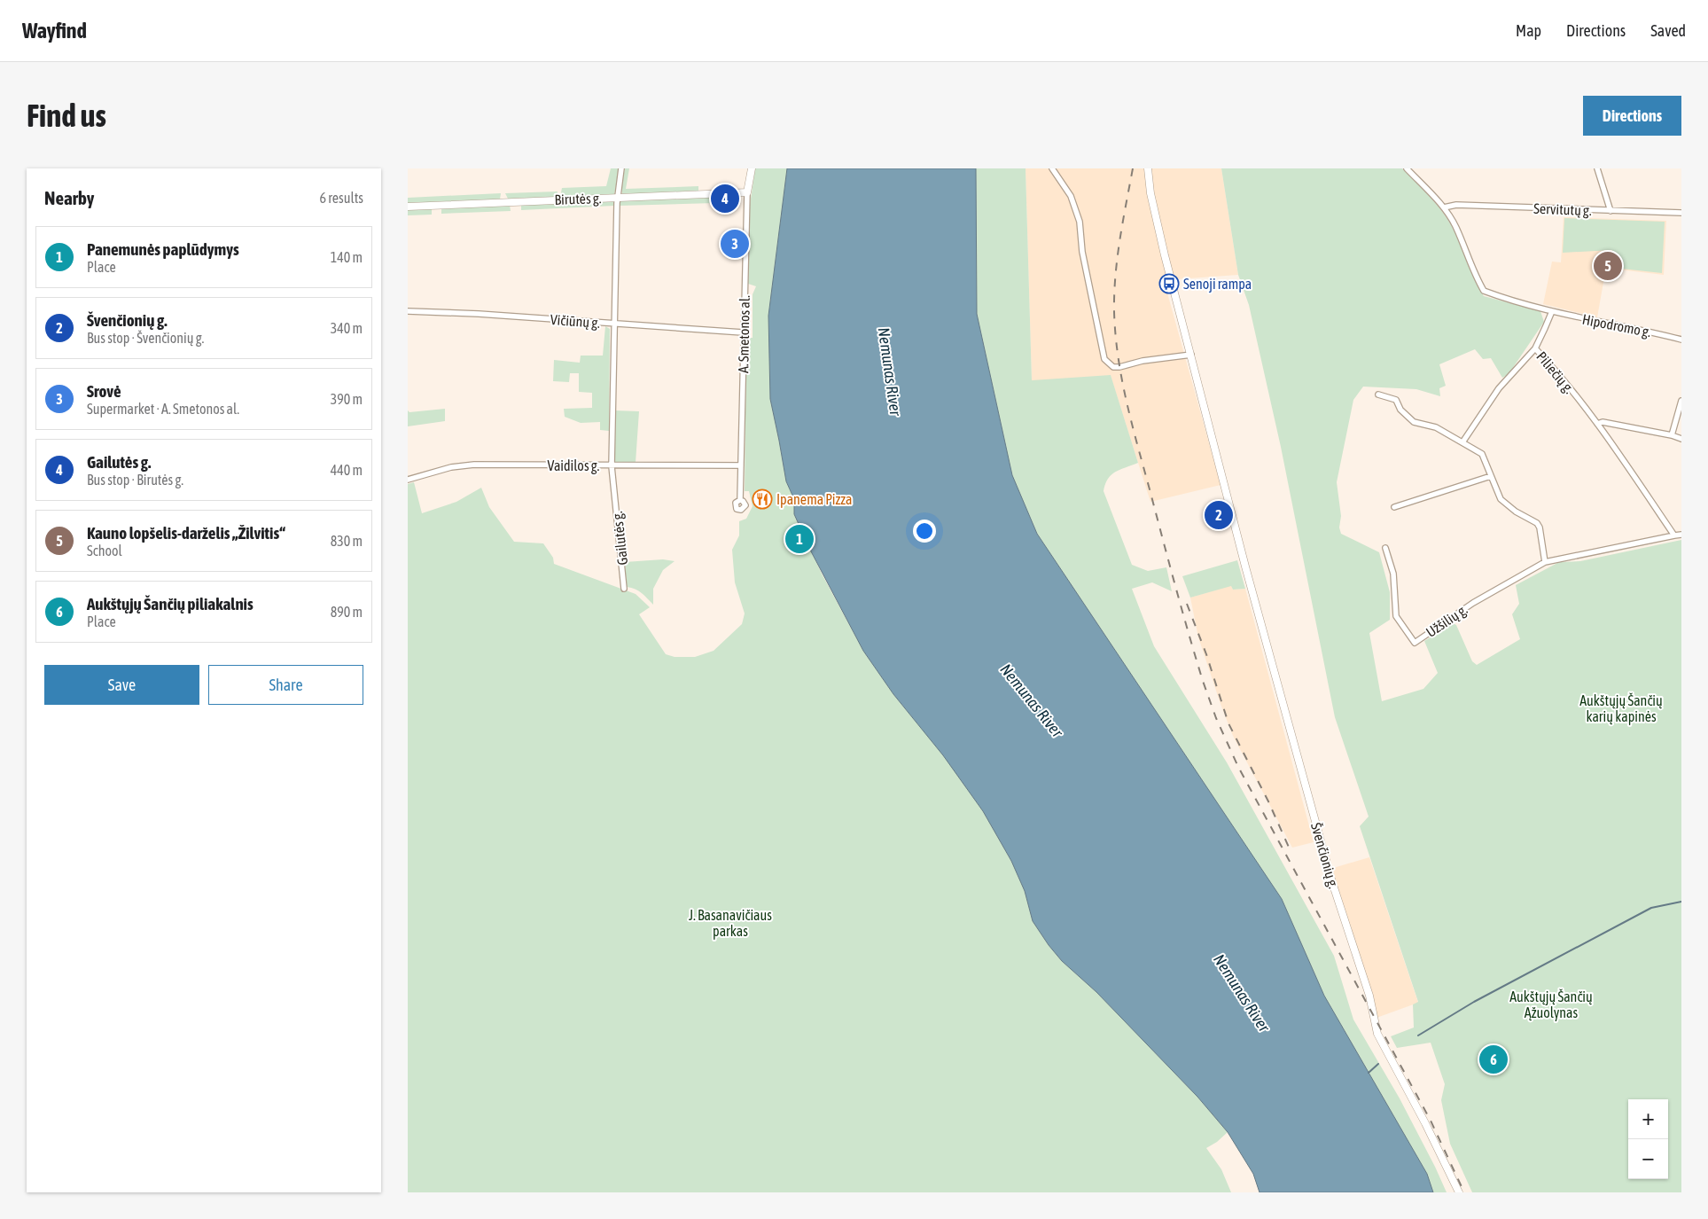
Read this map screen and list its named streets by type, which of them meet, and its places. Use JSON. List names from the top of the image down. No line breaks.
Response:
{"streets":{"street":["Birutės g.","Servitutų g.","Vičiūnų g.","Hipodromo g.","A. Smetonos al.","Piliečių g.","Vaidilos g.","Gailutės g.","Užšilių g.","Švenčionių g."]},"crossings":[["Birutės g.","A. Smetonos al."],["Birutės g.","Gailutės g."],["Vičiūnų g.","A. Smetonos al."],["Vičiūnų g.","Gailutės g."],["Hipodromo g.","Piliečių g."],["A. Smetonos al.","Vaidilos g."],["Piliečių g.","Užšilių g."],["Vaidilos g.","Gailutės g."]],"water":["Nemunas River"],"parks":["Aukštųjų Šančių karių kapinės","J. Basanavičiaus parkas","Aukštųjų Šančių Ąžuolynas"],"places":{"bus stop":["Senoji rampa"],"restaurant":["Ipanema Pizza"]},"page":{"header":"Wayfind","nav":["Map","Directions","Saved"],"buttons":["Directions",["Save","Share"]],"title":"Find us","heading":["Nearby","6 results"],"pins":["4","3","5","2","1","6"],"list":[{"mark":"1","name":"Panemunės paplūdymys","note":"Place","value":"140 m"},{"mark":"2","name":"Švenčionių g.","note":"Bus stop · Švenčionių g.","value":"340 m"},{"mark":"3","name":"Srovė","note":"Supermarket · A. Smetonos al.","value":"390 m"},{"mark":"4","name":"Gailutės g.","note":"Bus stop · Birutės g.","value":"440 m"},{"mark":"5","name":"Kauno lopšelis-darželis „Žilvitis“","note":"School","value":"830 m"},{"mark":"6","name":"Aukštųjų Šančių piliakalnis","note":"Place","value":"890 m"}],"map_buttons":["+","−"]}}
